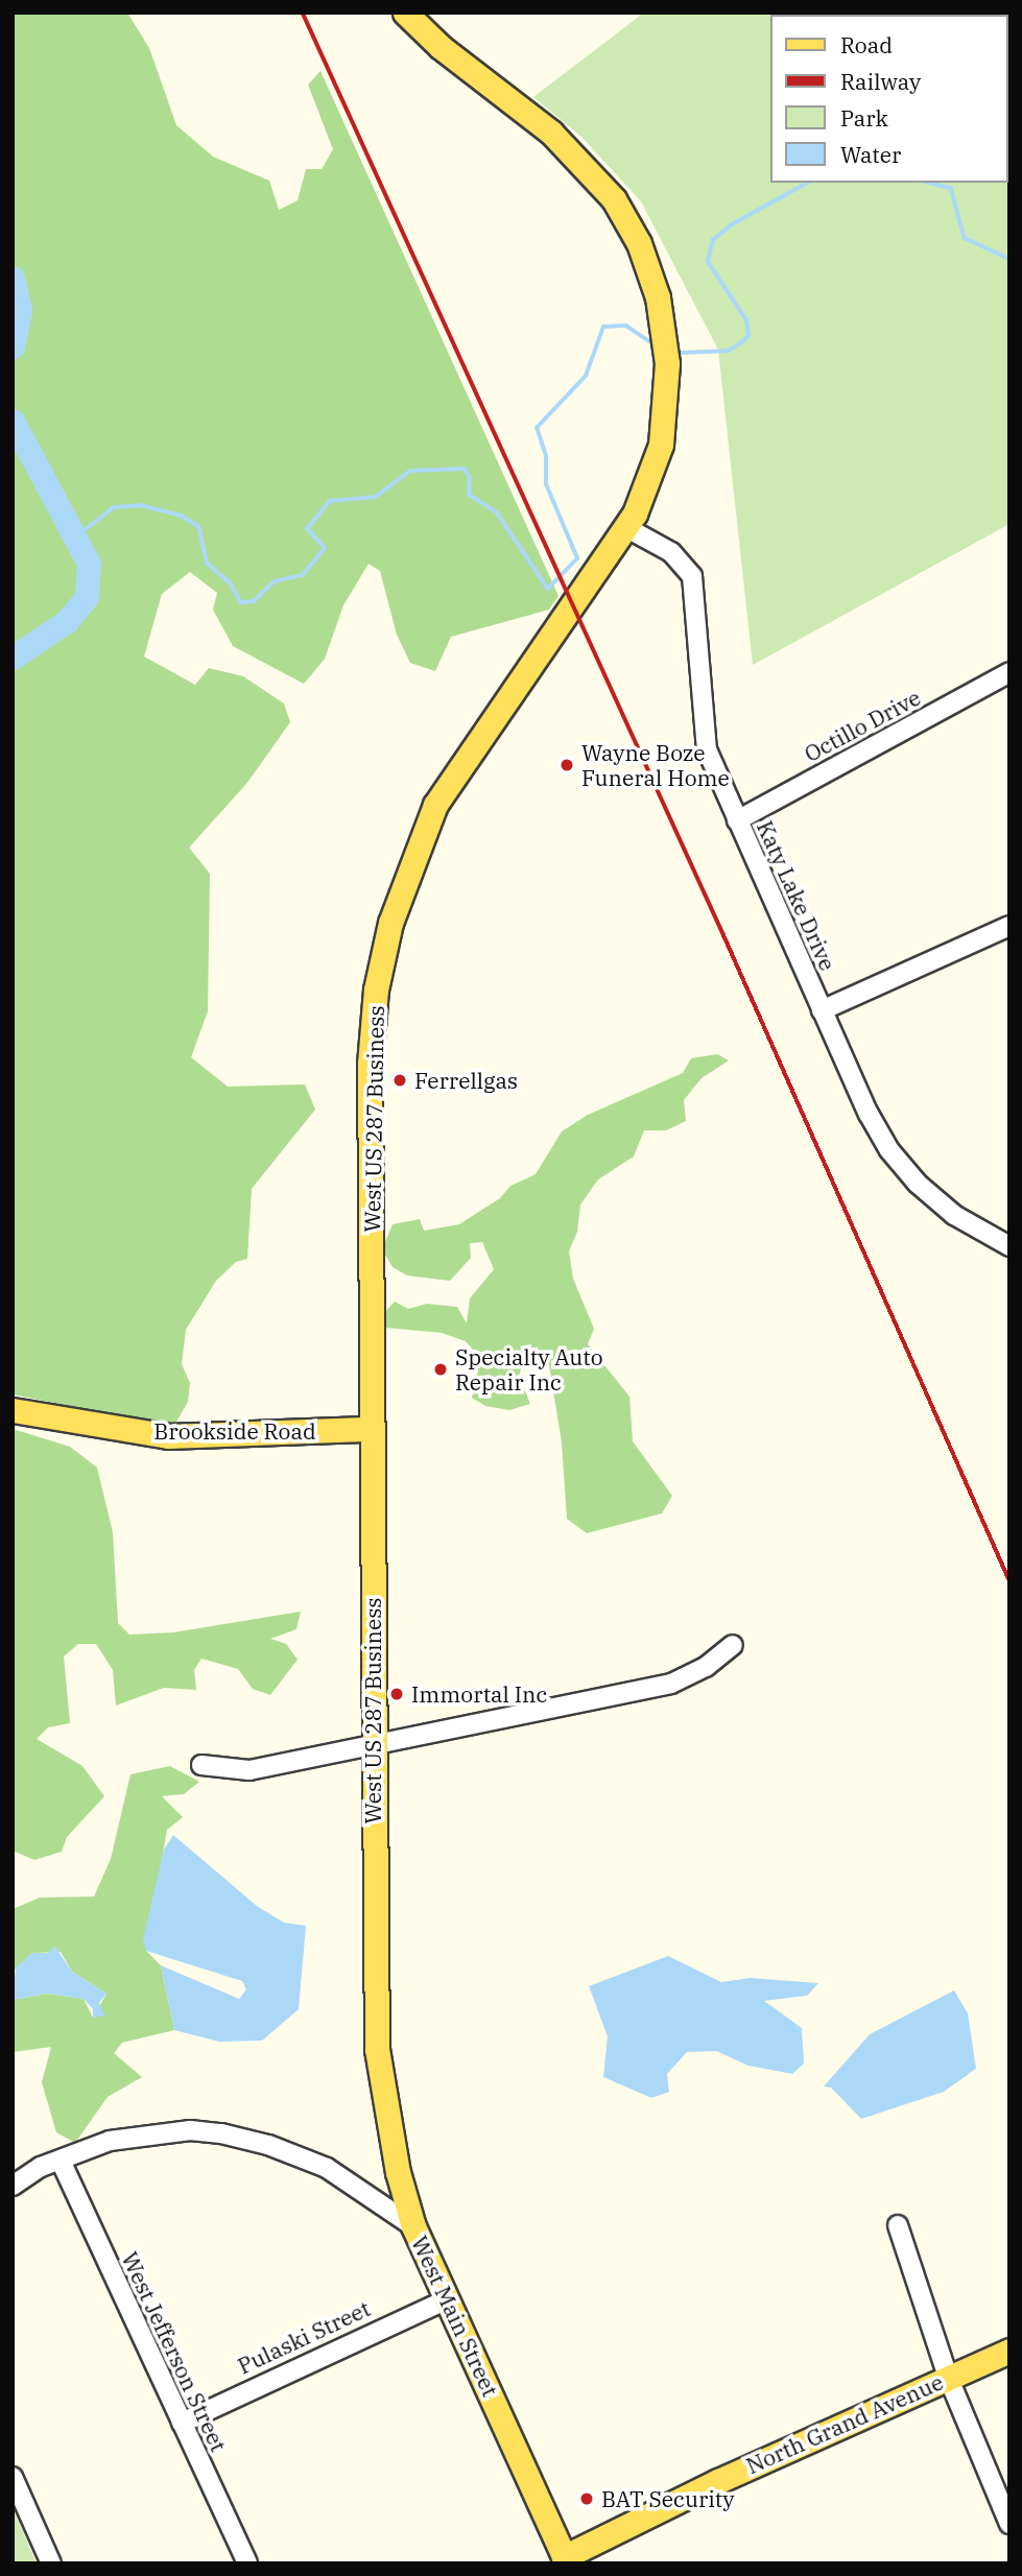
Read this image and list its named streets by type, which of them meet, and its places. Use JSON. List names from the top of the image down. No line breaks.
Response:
{"streets":{"main road":["West US 287 Business","Brookside Road","West Main Street","North Grand Avenue"],"street":["Octillo Drive","Katy Lake Drive","Pulaski Street","West Jefferson Street"]},"crossings":[["Octillo Drive","Katy Lake Drive"],["Katy Lake Drive","West US 287 Business"],["West US 287 Business","Brookside Road"],["West US 287 Business","West Main Street"],["West Main Street","Pulaski Street"],["West Main Street","West Jefferson Street"],["West Main Street","North Grand Avenue"],["Pulaski Street","West Jefferson Street"]],"places":["Wayne Boze Funeral Home","Ferrellgas","Specialty Auto Repair Inc","Immortal Inc","BAT Security"],"legend":["Road","Railway","Park","Water"]}
